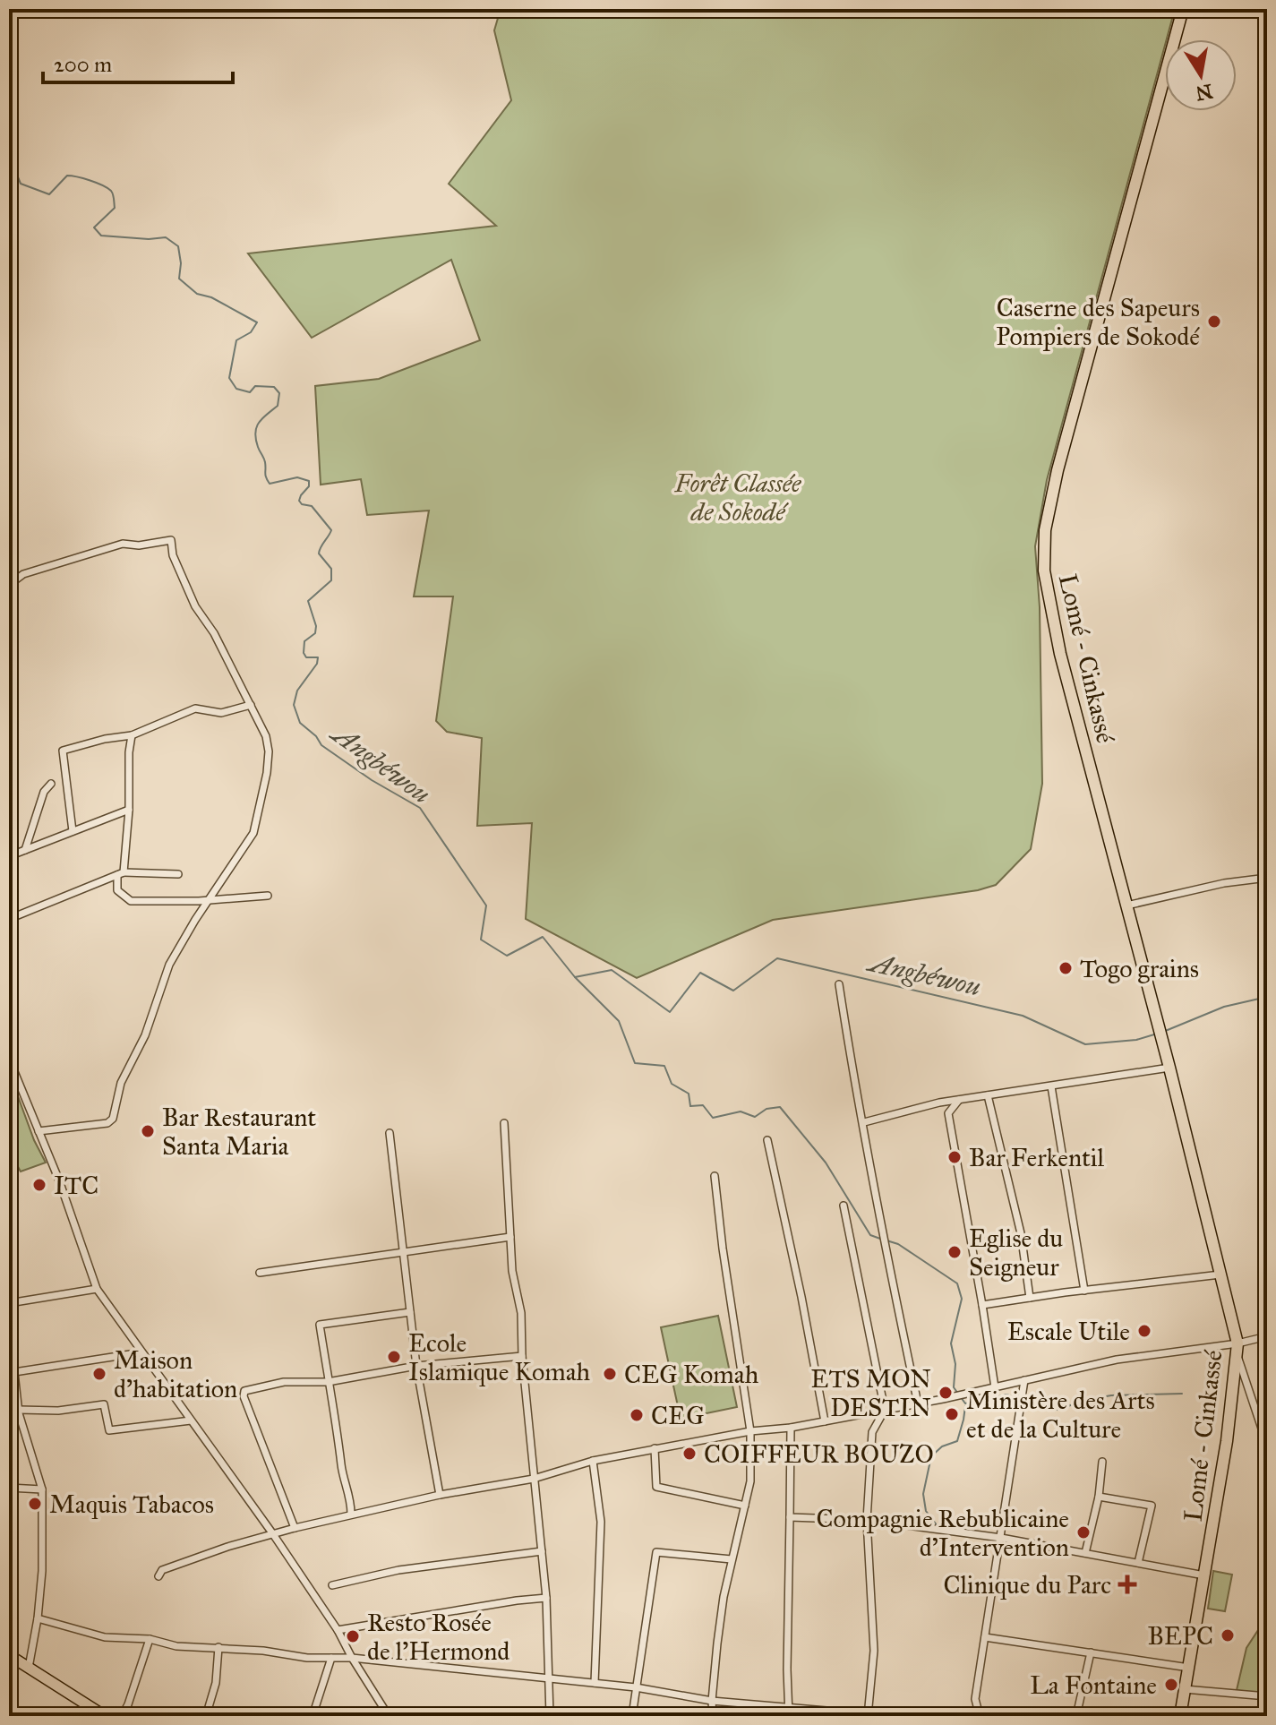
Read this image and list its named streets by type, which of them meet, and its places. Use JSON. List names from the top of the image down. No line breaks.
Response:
{"streets":{"highway":["Lomé - Cinkassé"]},"water":["Angbéwou"],"parks":["Forêt Classée de Sokodé"],"places":{"other":["Caserne des Sapeurs Pompiers de Sokodé","Togo grains","Bar Restaurant Santa Maria","Bar Ferkentil","ITC","Eglise du Seigneur","Escale Utile","Ecole Islamique Komah","Maison d'habitation","CEG Komah","ETS MON DESTIN","Ministère des Arts et de la Culture","CEG","COIFFEUR BOUZO","Maquis Tabacos","Compagnie Rebublicaine d'Intervention","BEPC","Resto Rosée de l'Hermond","La Fontaine"],"health":["Clinique du Parc"]},"scale_bar":"200 m","north":"bottom"}
